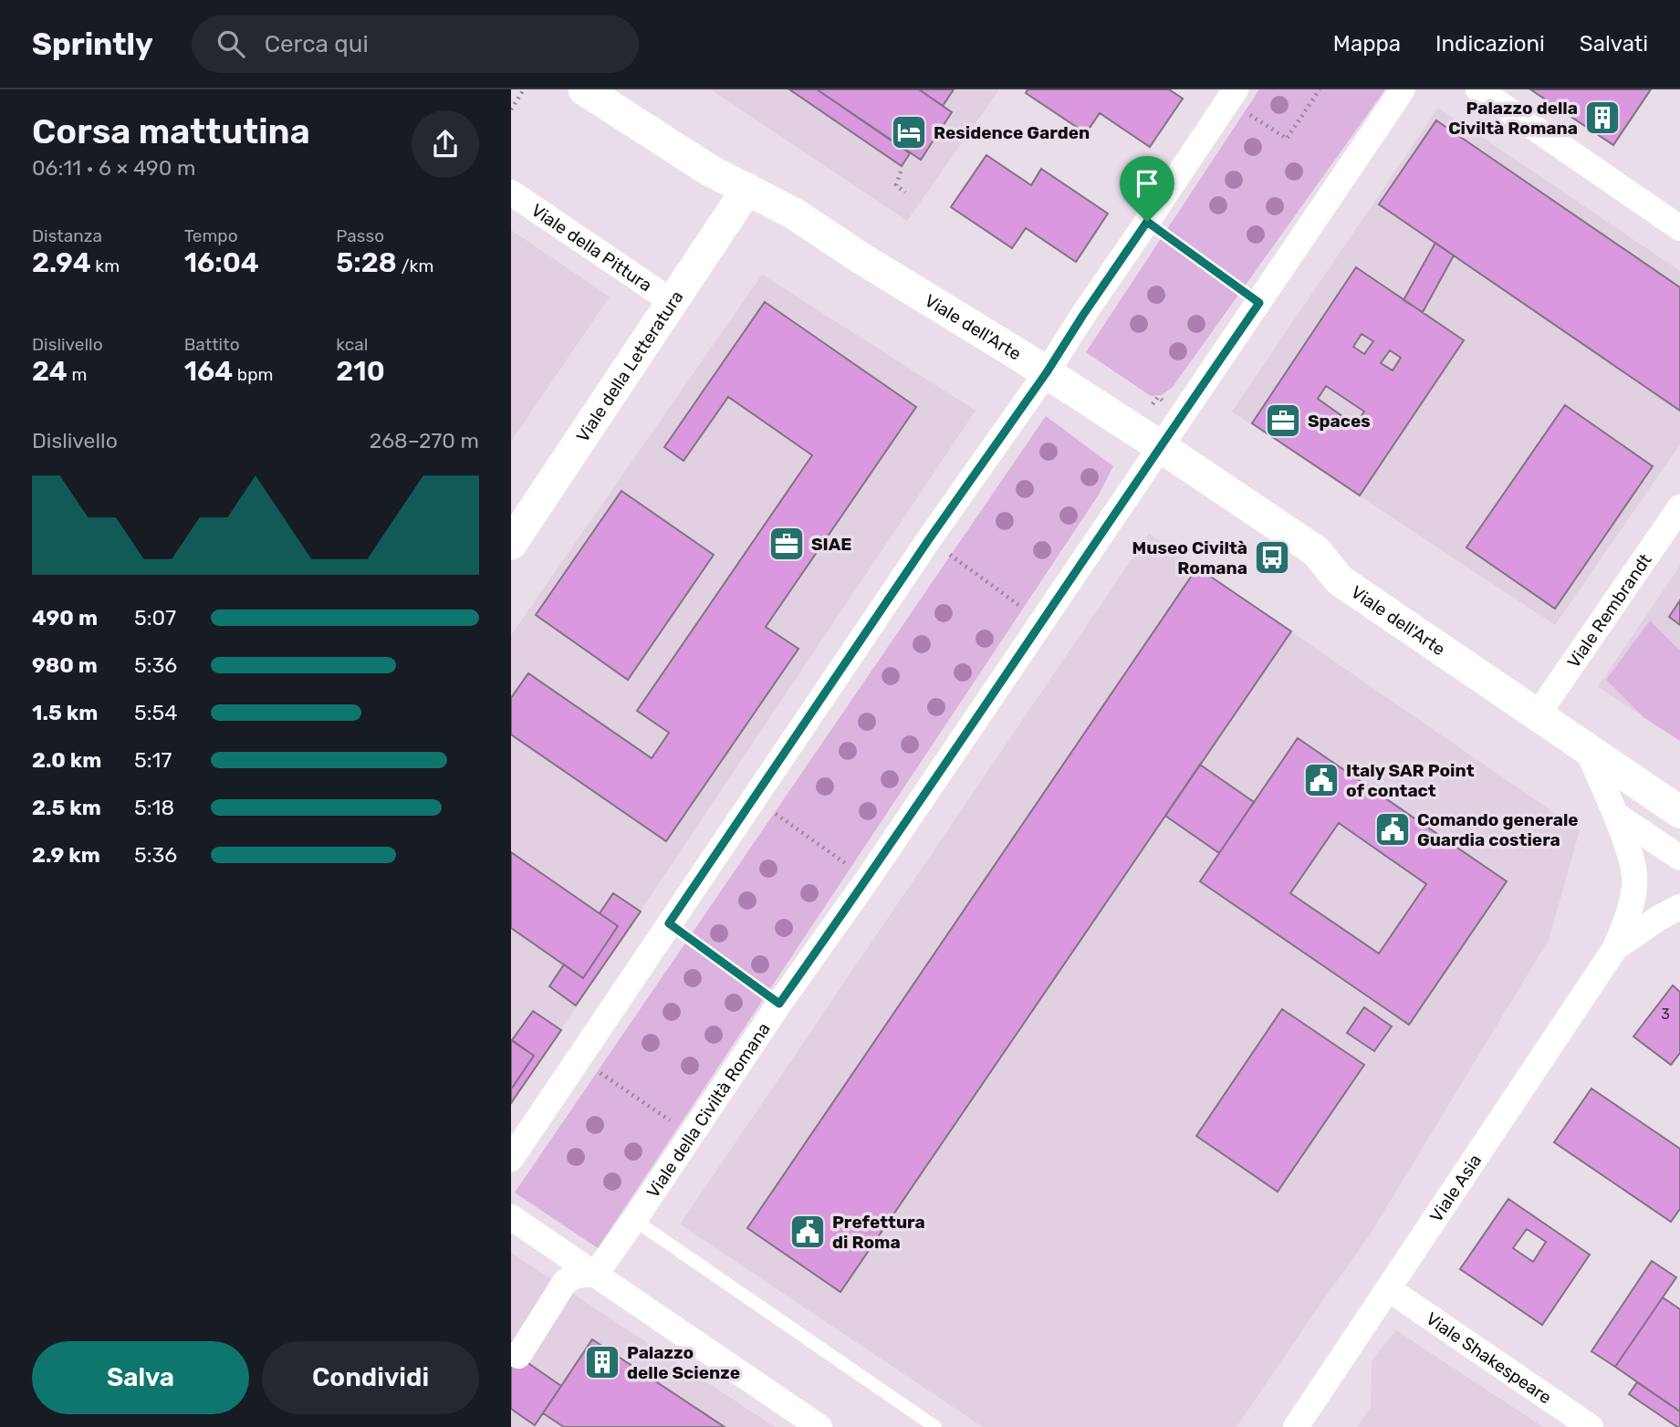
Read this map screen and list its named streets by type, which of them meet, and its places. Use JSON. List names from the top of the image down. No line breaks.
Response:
{"streets":{"street":["Viale della Pittura","Viale dell'Arte","Viale della Letteratura","Viale Rembrandt","Viale della Civiltà Romana","Viale Asia","Viale Shakespeare"]},"crossings":[["Viale della Pittura","Viale della Letteratura"],["Viale dell'Arte","Viale della Letteratura"],["Viale dell'Arte","Viale Rembrandt"],["Viale dell'Arte","Viale della Civiltà Romana"],["Viale Asia","Viale Shakespeare"]],"places":{"building":["Palazzo della Civiltà Romana","Palazzo delle Scienze"],"hotel":["Residence Garden"],"office":["Spaces","SIAE"],"bus stop":["Museo Civiltà Romana"],"public building":["Italy SAR Point of contact","Comando generale Guardia costiera","Prefettura di Roma"]},"house_numbers":["3"],"page":{"header":"Sprintly","search":"Cerca qui","nav":["Mappa","Indicazioni","Salvati"],"heading":["Corsa mattutina","06:11 · 6 × 490 m"],"stats":[["Distanza","2.94 km"],["Tempo","16:04"],["Passo","5:28 /km"],["Dislivello","24 m"],["Battito","164 bpm"],["kcal","210"]],"chart":["Dislivello","268–270 m"],"list":[{"name":"490 m","note":"5:07"},{"name":"980 m","note":"5:36"},{"name":"1.5 km","note":"5:54"},{"name":"2.0 km","note":"5:17"},{"name":"2.5 km","note":"5:18"},{"name":"2.9 km","note":"5:36"}],"buttons":["Salva","Condividi"]}}
